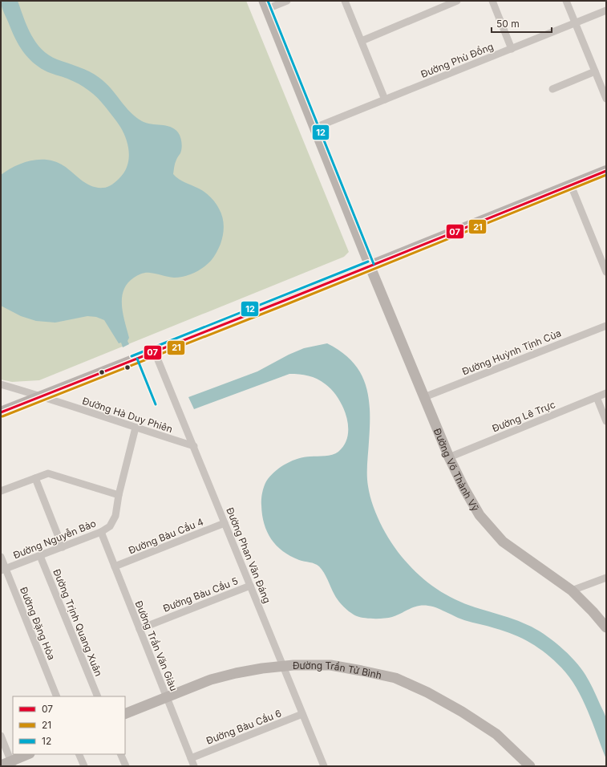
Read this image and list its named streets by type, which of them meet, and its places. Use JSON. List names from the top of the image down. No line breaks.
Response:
{"streets":{"street":["Đường Phù Đổng","Đường Huỳnh Tịnh Của","Đường Hà Duy Phiên","Đường Lê Trực","Đường Võ Thành Vỹ","Đường Bàu Cầu 4","Đường Nguyễn Bảo","Đường Phan Văn Đáng","Đường Bàu Cầu 5","Đường Trịnh Quang Xuân","Đường Đặng Hòa","Đường Trần Văn Giàu","Đường Trần Tử Bình","Đường Bàu Cầu 6"]},"crossings":[["Đường Phù Đổng","Đường Võ Thành Vỹ"],["Đường Huỳnh Tịnh Của","Đường Võ Thành Vỹ"],["Đường Hà Duy Phiên","Đường Nguyễn Bảo"],["Đường Hà Duy Phiên","Đường Phan Văn Đáng"],["Đường Lê Trực","Đường Võ Thành Vỹ"],["Đường Bàu Cầu 4","Đường Phan Văn Đáng"],["Đường Bàu Cầu 4","Đường Trần Văn Giàu"],["Đường Nguyễn Bảo","Đường Trịnh Quang Xuân"],["Đường Nguyễn Bảo","Đường Đặng Hòa"],["Đường Nguyễn Bảo","Đường Trần Văn Giàu"],["Đường Phan Văn Đáng","Đường Bàu Cầu 5"],["Đường Phan Văn Đáng","Đường Trần Tử Bình"],["Đường Phan Văn Đáng","Đường Bàu Cầu 6"],["Đường Bàu Cầu 5","Đường Trần Văn Giàu"],["Đường Trần Văn Giàu","Đường Trần Tử Bình"],["Đường Trần Văn Giàu","Đường Bàu Cầu 6"]],"lines":["transit line 12","transit line 07","transit line 21"],"legend":["07","21","12"],"scale_bar":"50 m"}
